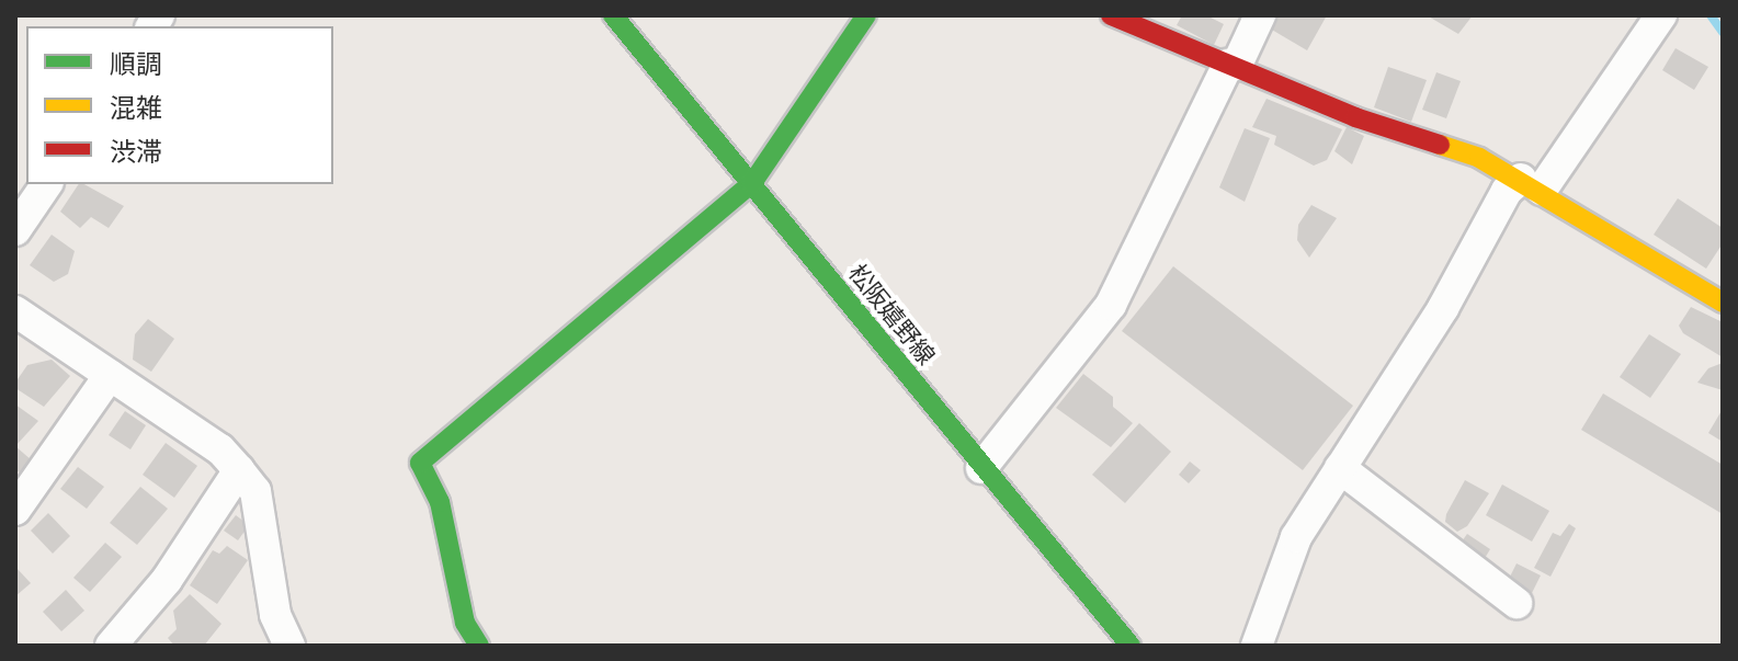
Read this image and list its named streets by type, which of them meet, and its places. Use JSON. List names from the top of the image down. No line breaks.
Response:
{"streets":{"street":["松阪嬉野線"]},"legend":["順調","混雑","渋滞"]}
